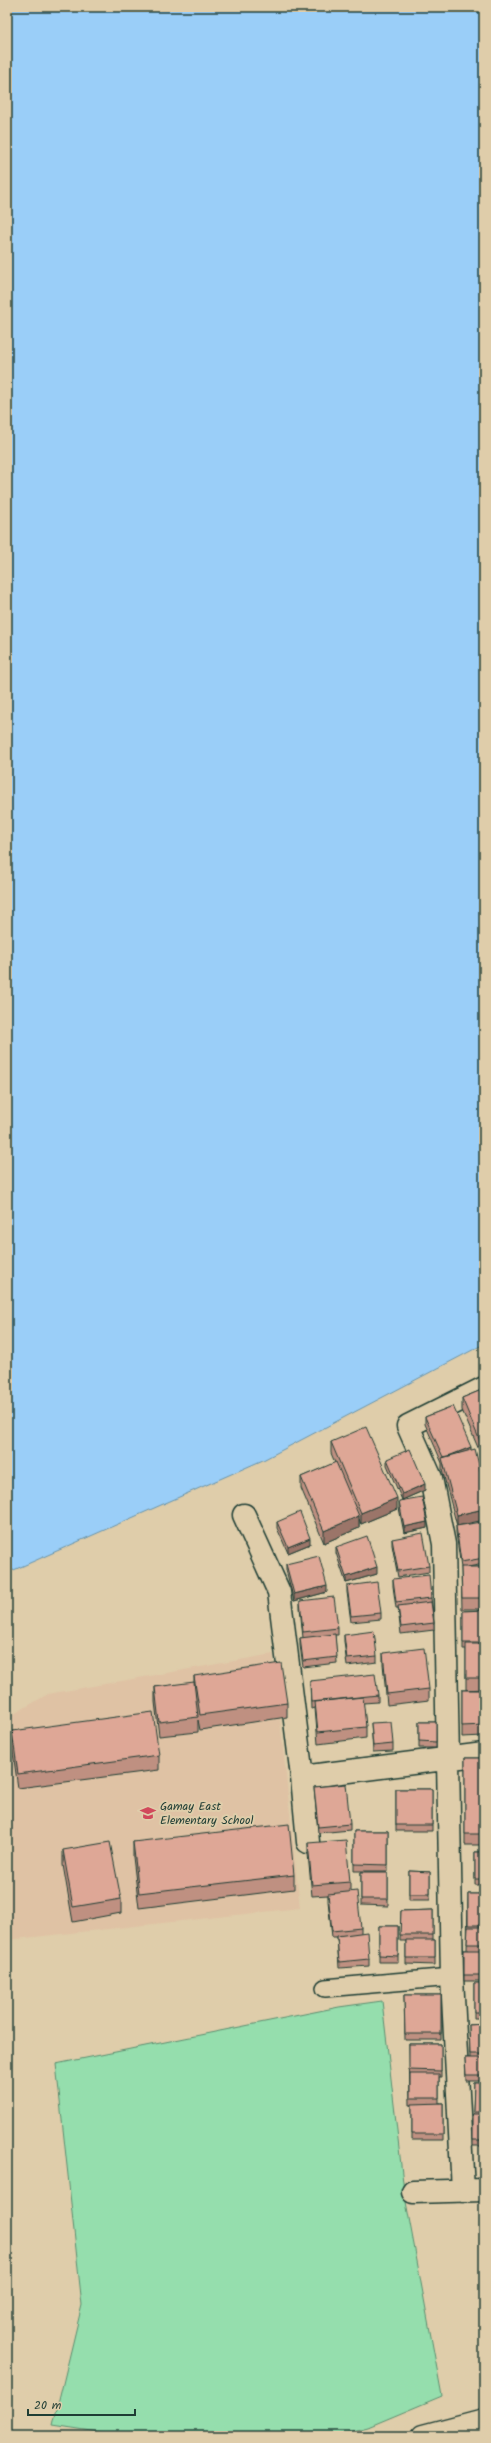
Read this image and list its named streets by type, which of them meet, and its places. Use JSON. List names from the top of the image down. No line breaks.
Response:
{"places":{"school or university":["Gamay East Elementary School"]},"scale_bar":"20 m"}
